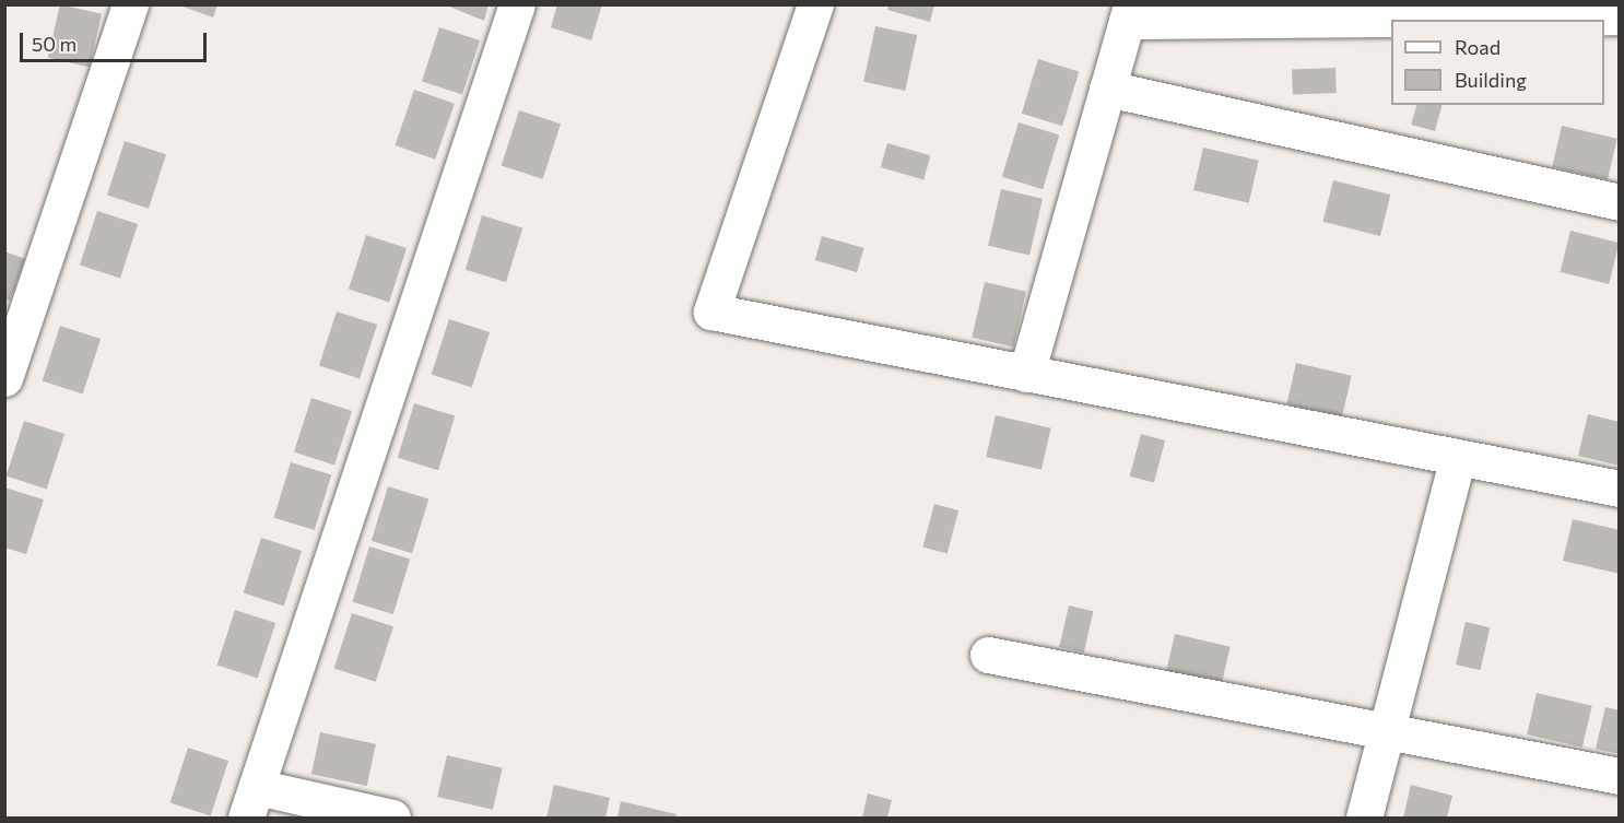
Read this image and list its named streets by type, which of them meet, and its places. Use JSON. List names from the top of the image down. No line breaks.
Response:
{"legend":["Road","Building"],"scale_bar":"50 m"}
